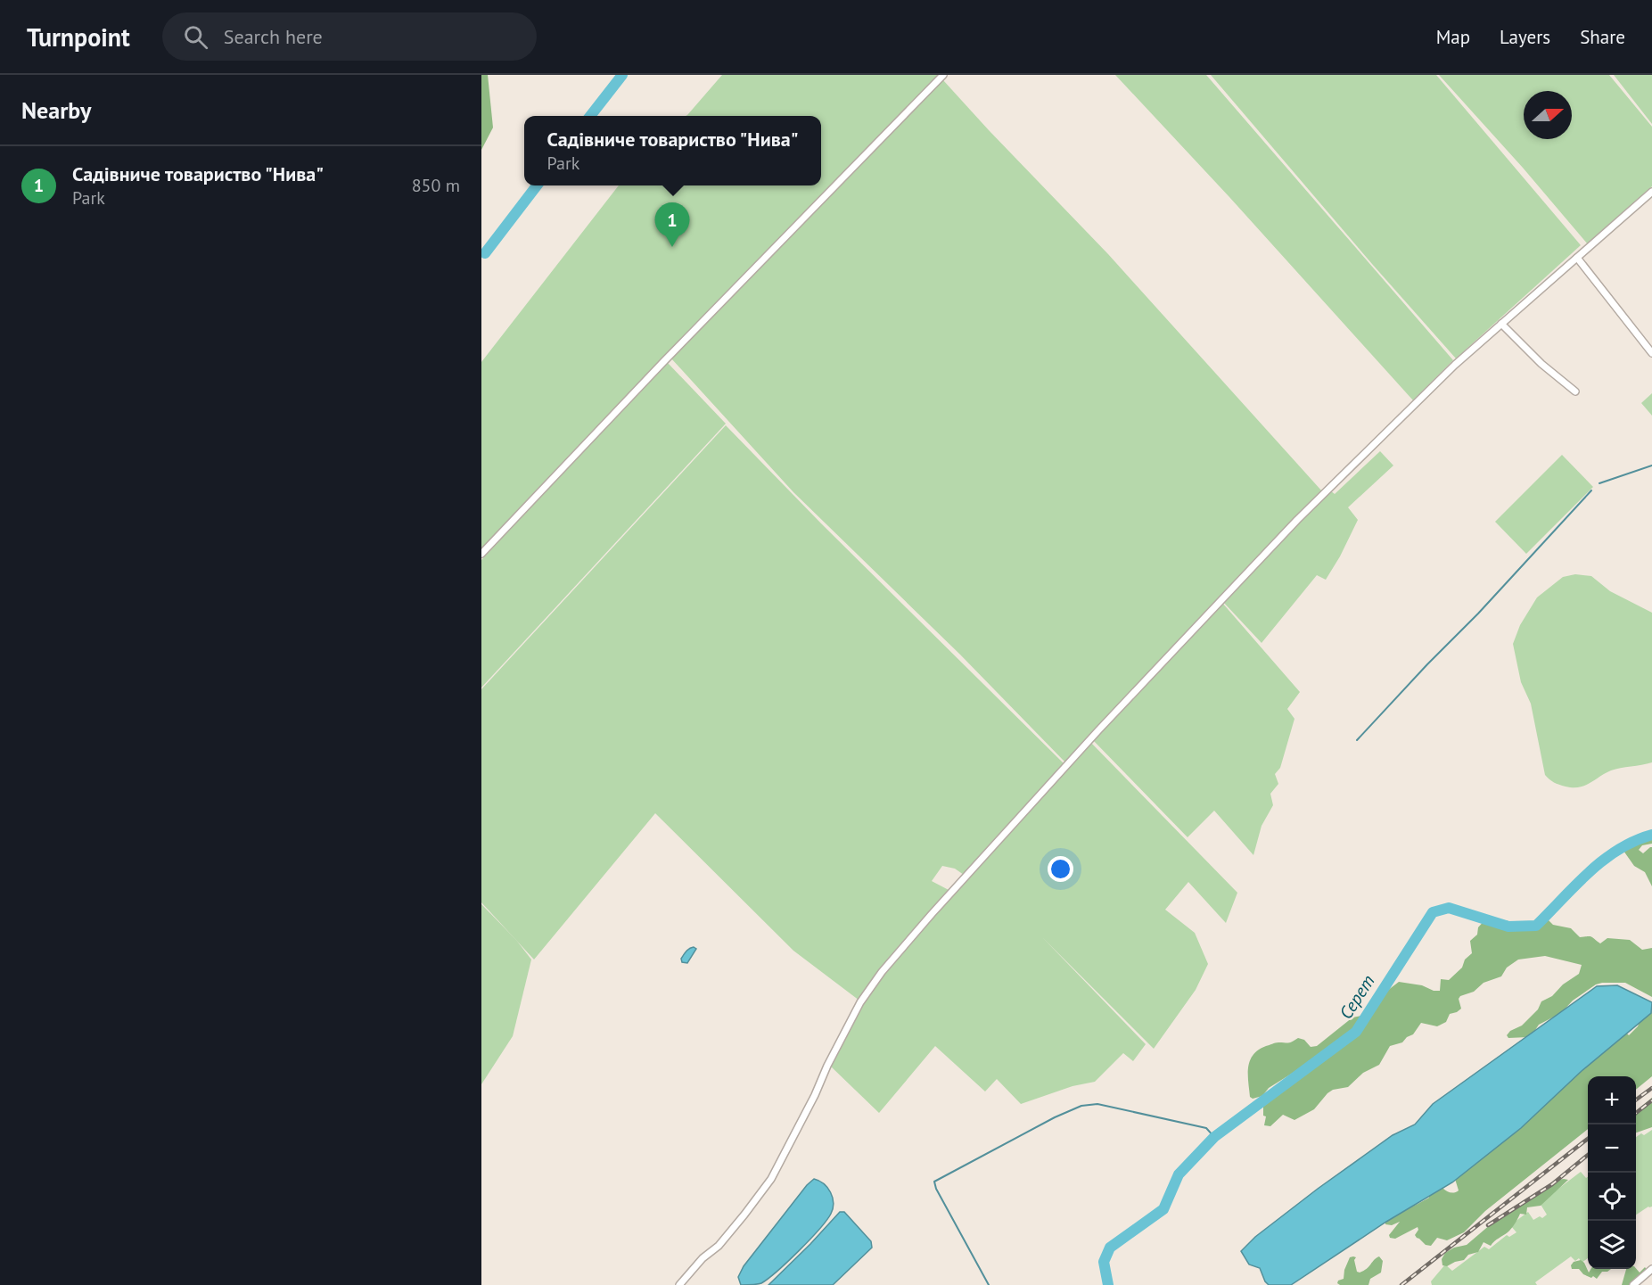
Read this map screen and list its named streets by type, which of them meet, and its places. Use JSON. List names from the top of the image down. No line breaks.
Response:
{"water":["Серет"],"north":"right","page":{"header":"Turnpoint","search":"Search here","nav":["Map","Layers","Share"],"heading":"Nearby","popup":["Садівниче товариство \"Нива\"","Park"],"list":[{"mark":"1","name":"Садівниче товариство \"Нива\"","note":"Park","value":"850 m"}],"pins":"1","map_buttons":["+","−"]}}
